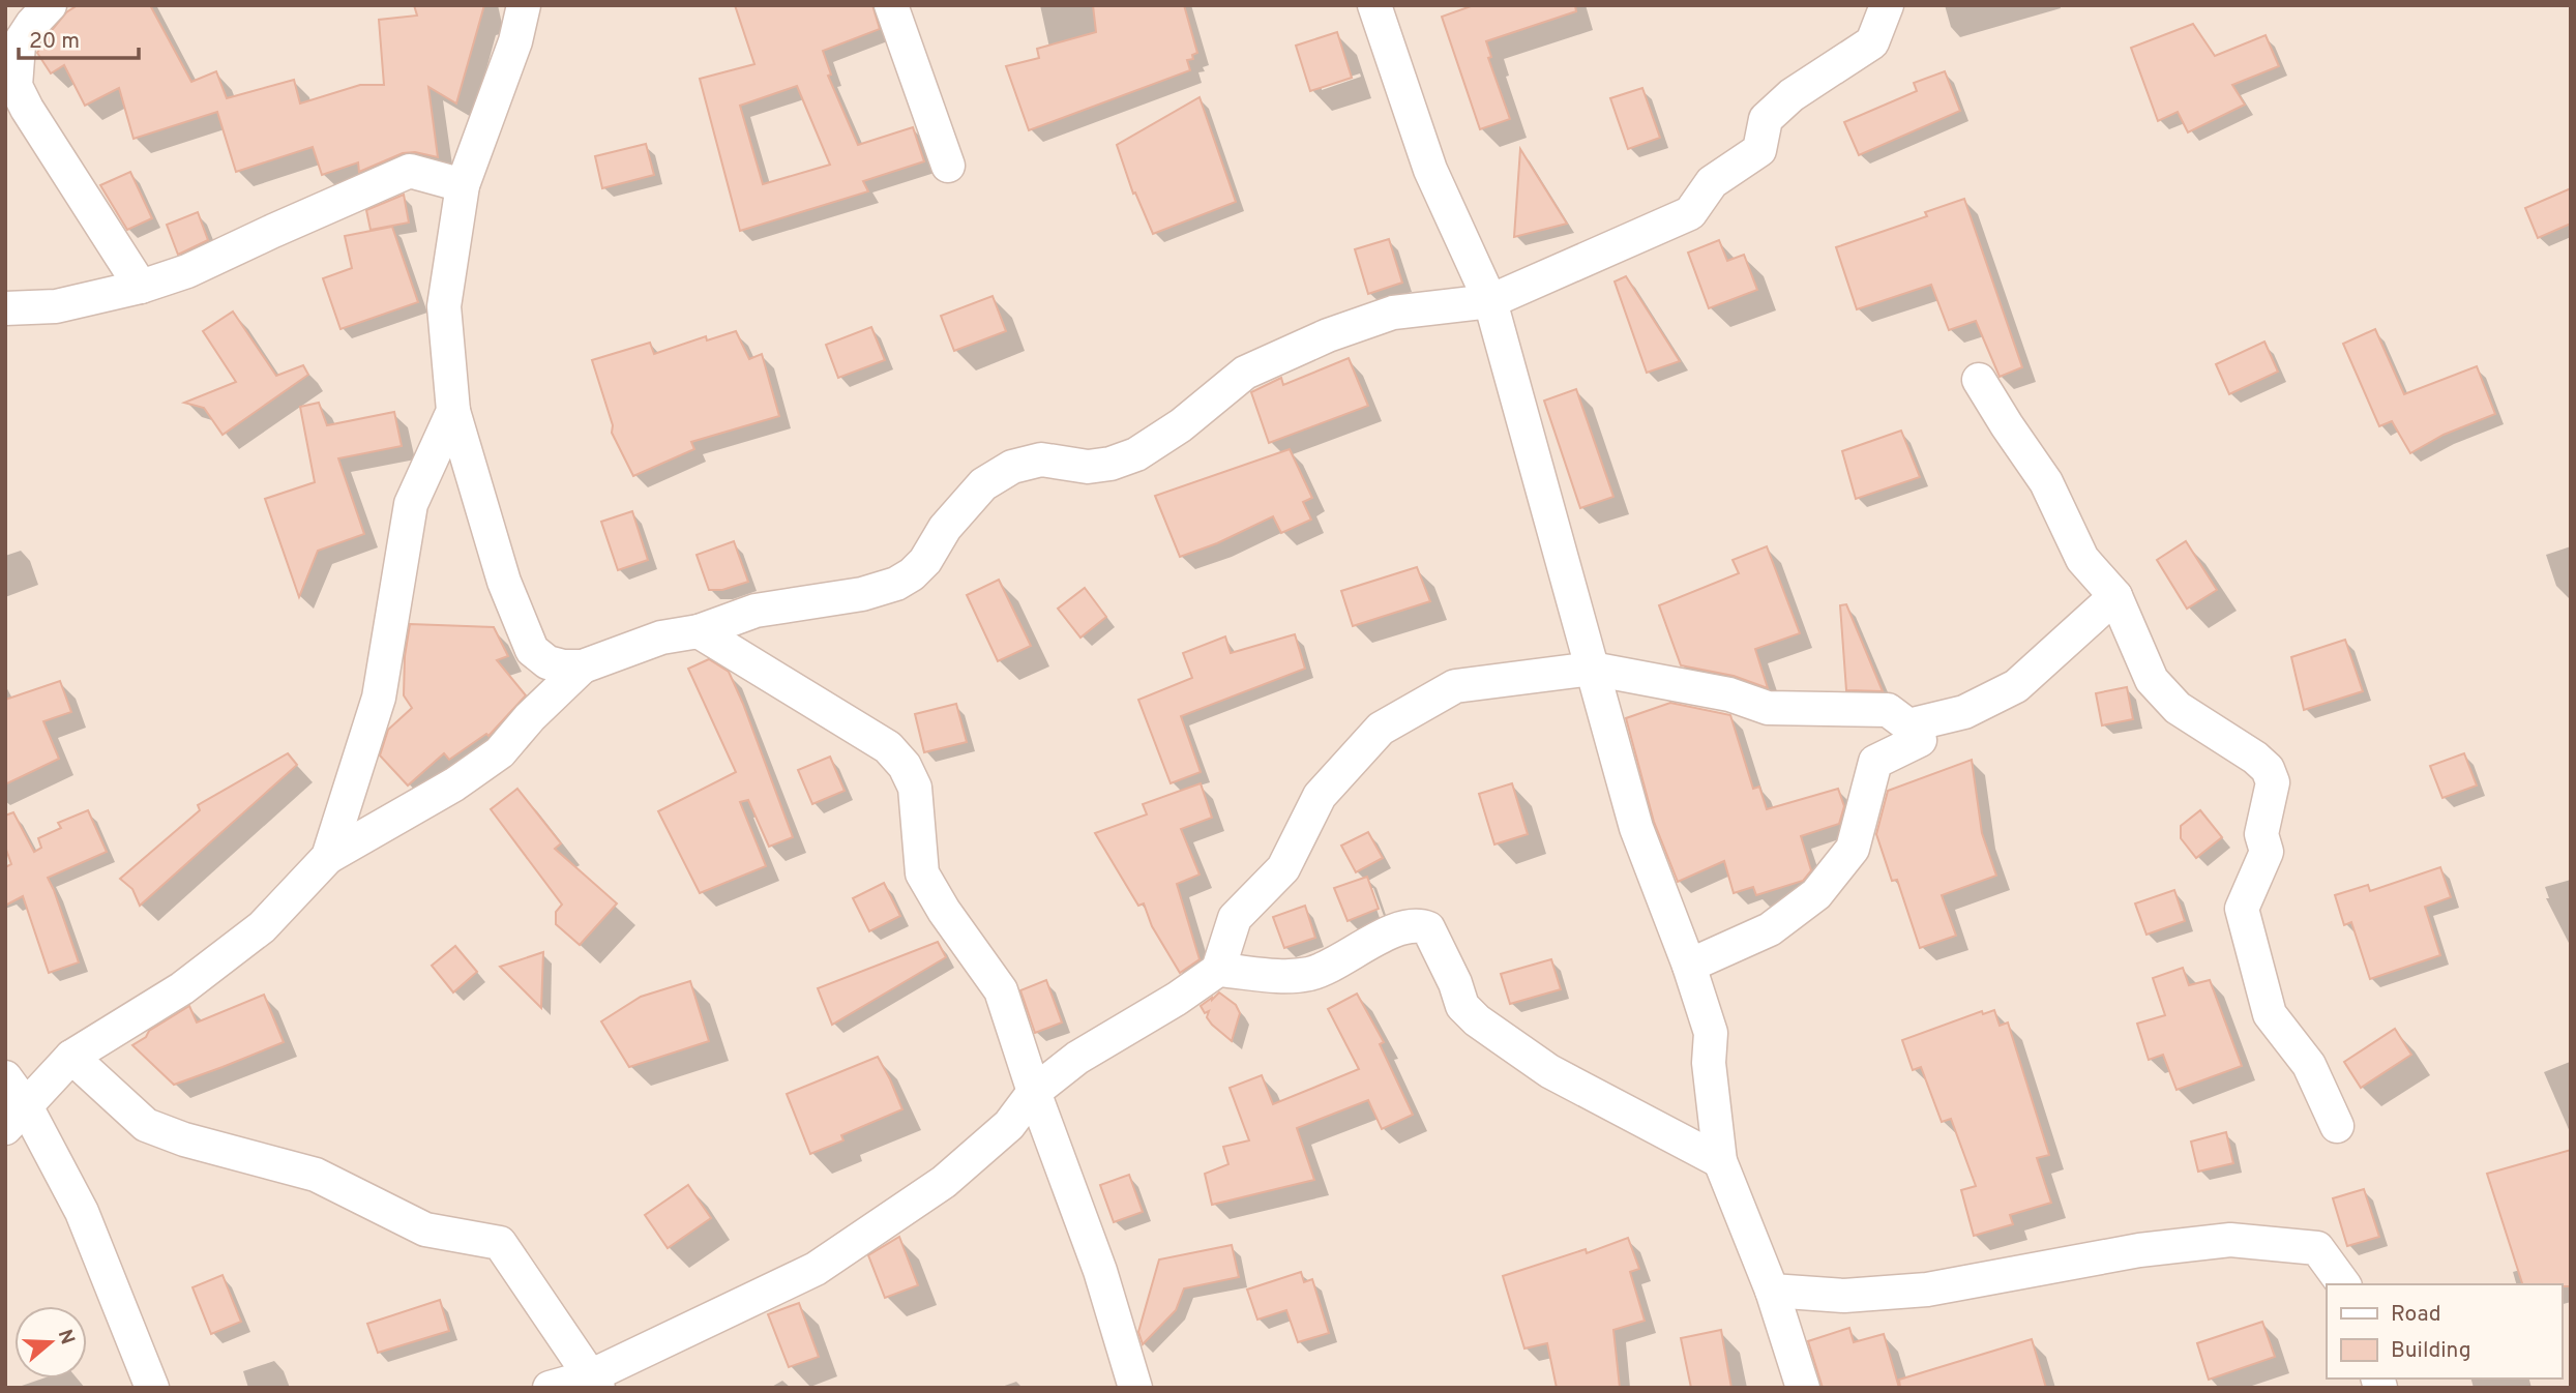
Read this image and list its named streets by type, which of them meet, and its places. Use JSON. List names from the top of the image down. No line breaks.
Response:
{"legend":["Road","Building"],"scale_bar":"20 m","north":"right"}
